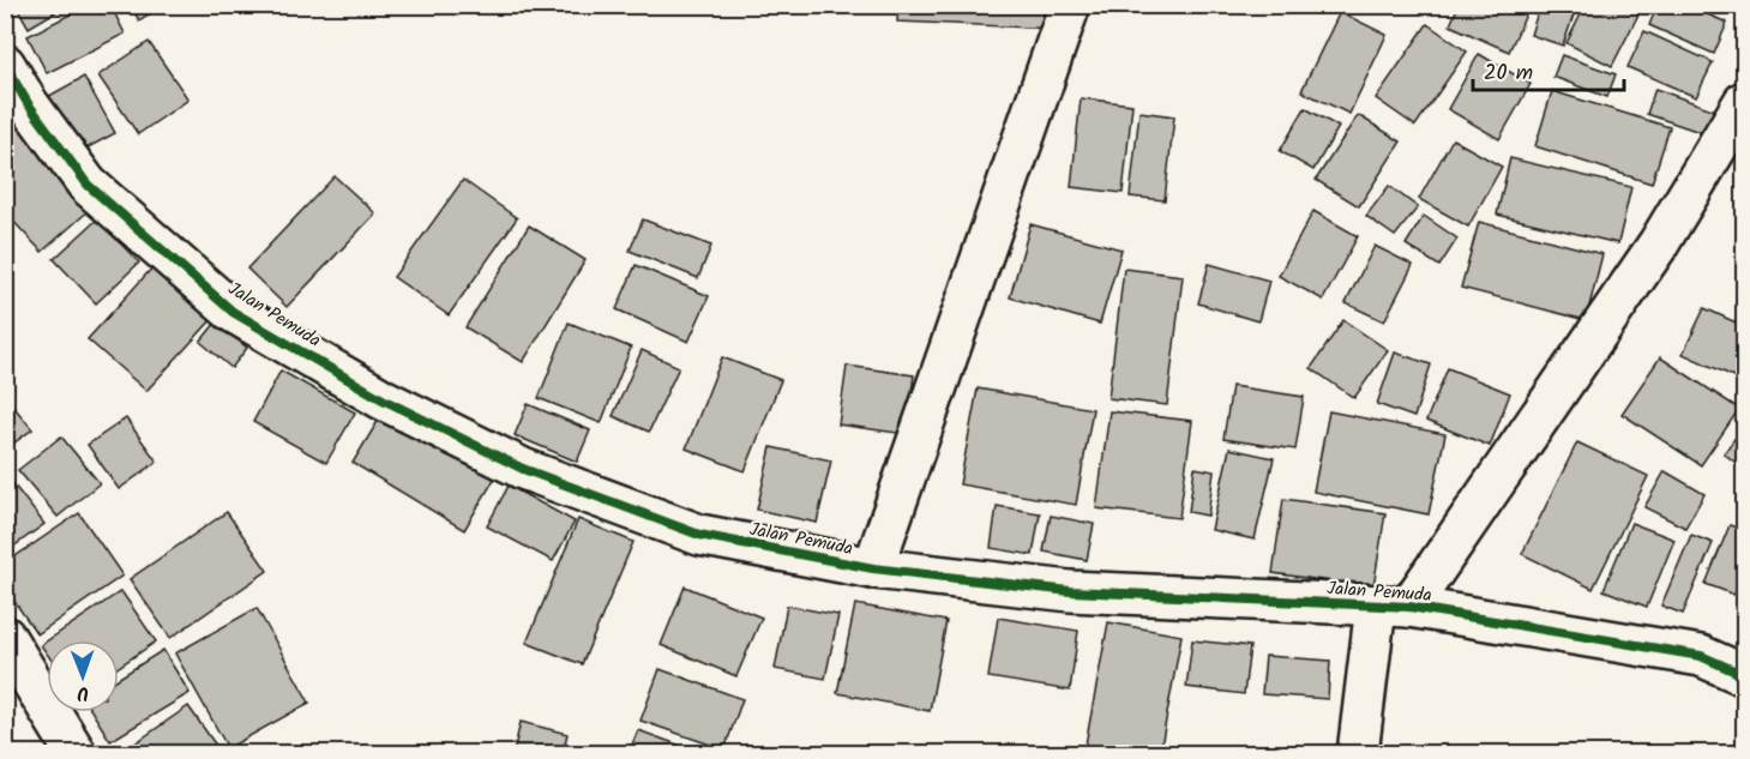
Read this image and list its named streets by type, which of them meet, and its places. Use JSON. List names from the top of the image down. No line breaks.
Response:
{"streets":{"street":["Jalan Pemuda"]},"scale_bar":"20 m","north":"bottom"}
